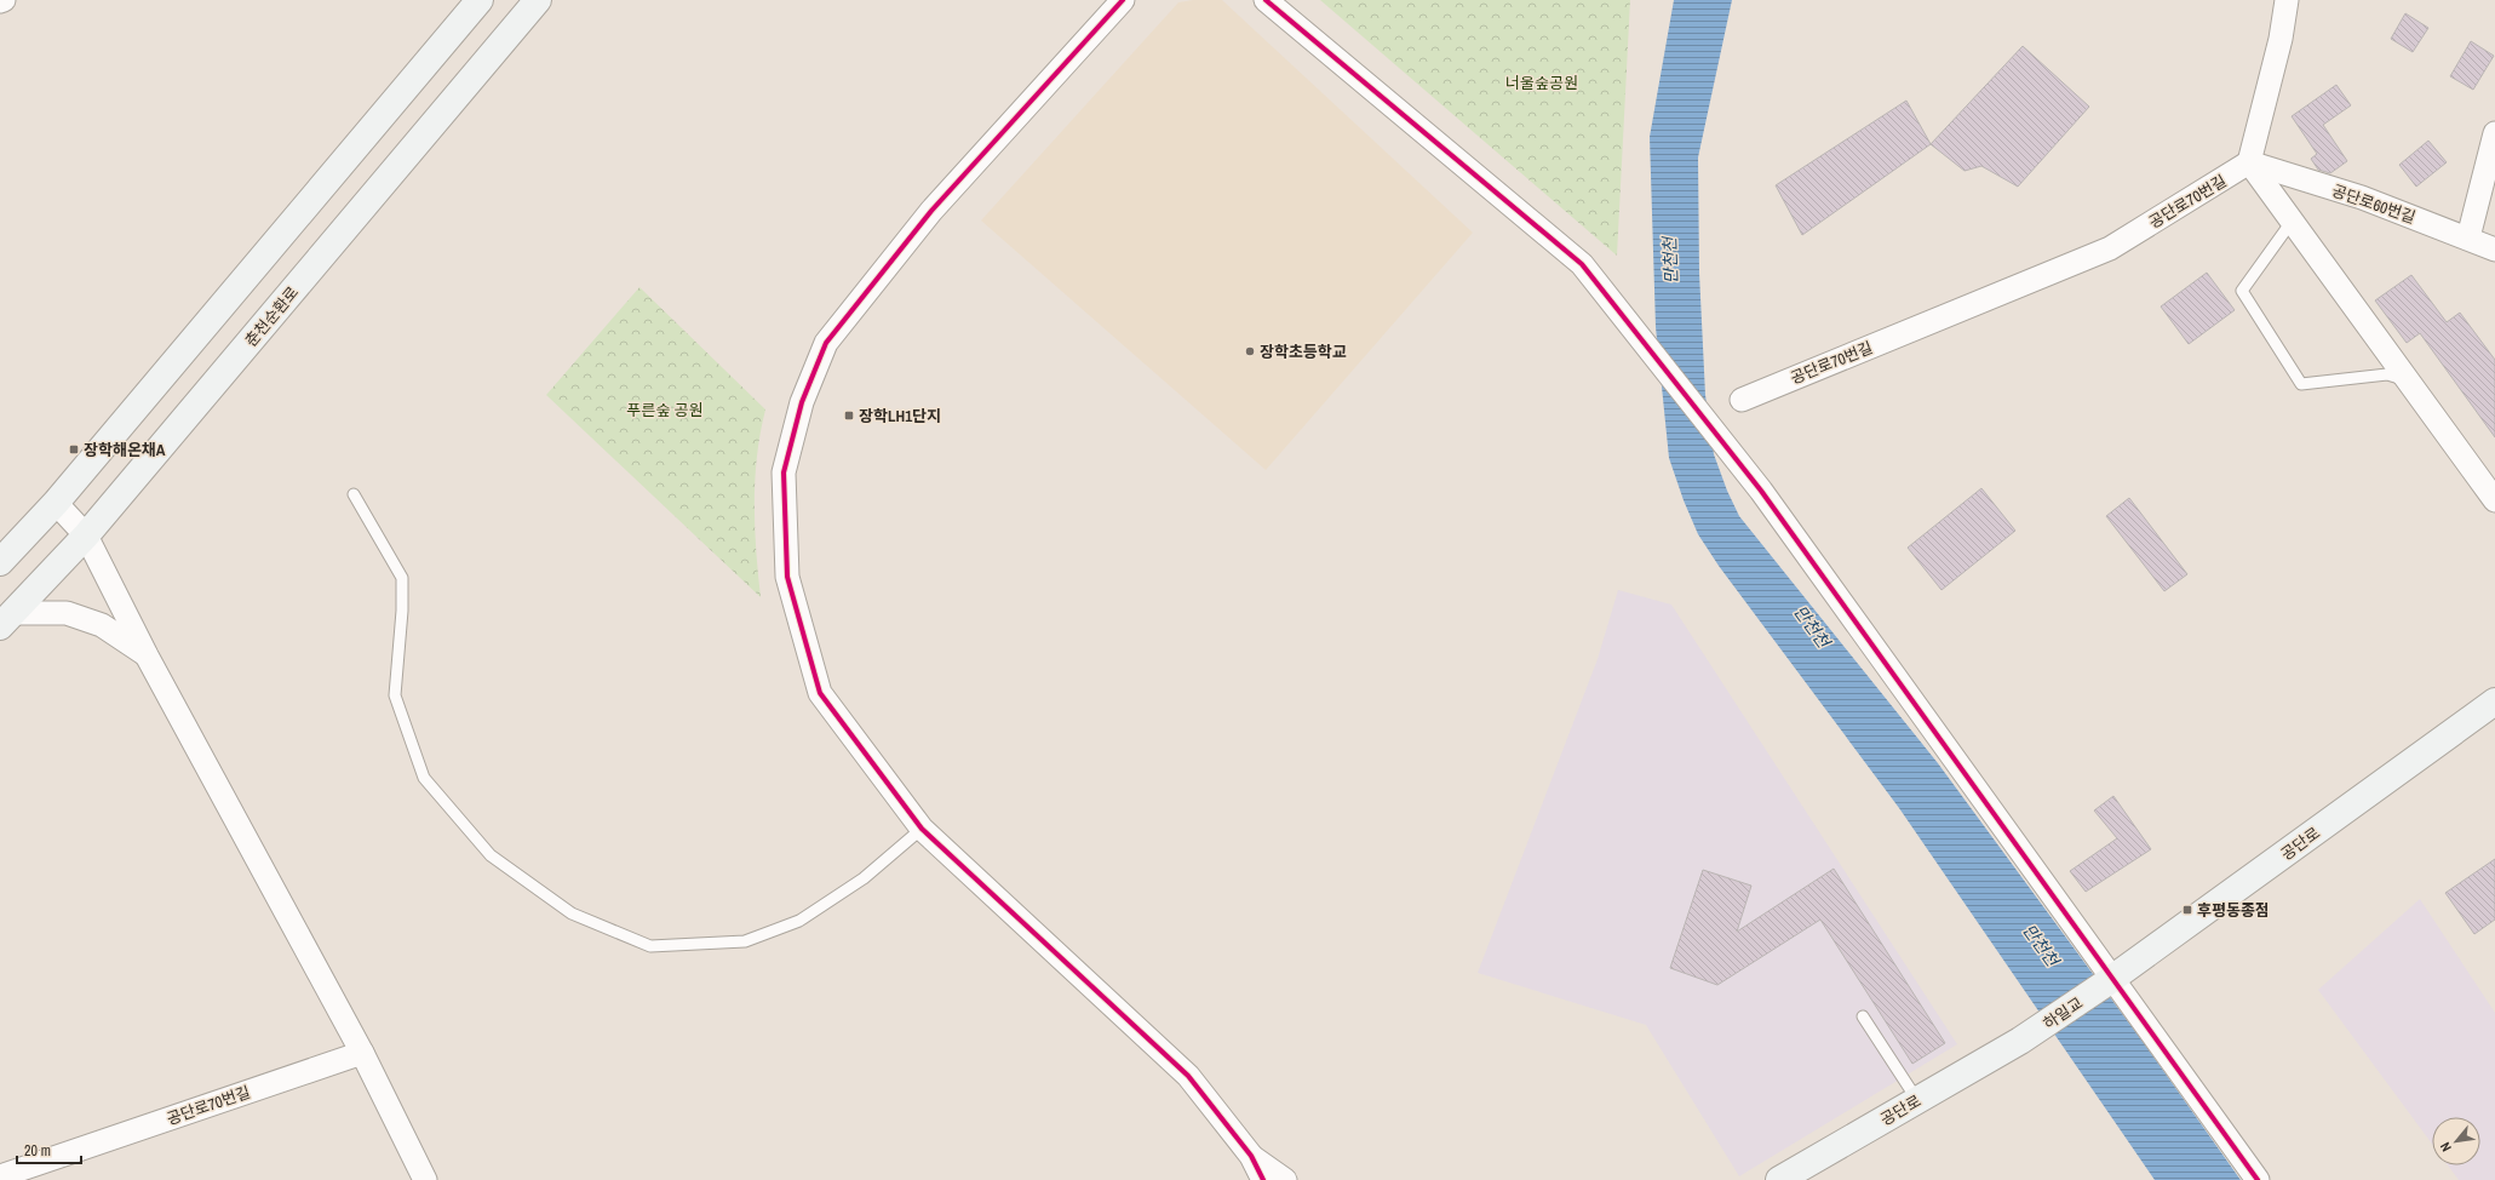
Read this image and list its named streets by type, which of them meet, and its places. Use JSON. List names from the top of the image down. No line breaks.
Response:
{"streets":{"street":["공단로70번길","공단로60번길","춘천순환로","공단로","하일교"]},"crossings":[["공단로70번길","공단로60번길"],["공단로","하일교"]],"water":["만천천"],"parks":["너울숲공원","푸른숲 공원"],"places":{"other":["장학초등학교"],"transit":["장학LH1단지","장학해온채A","후평동종점"]},"scale_bar":"20 m","north":"bottom left"}
